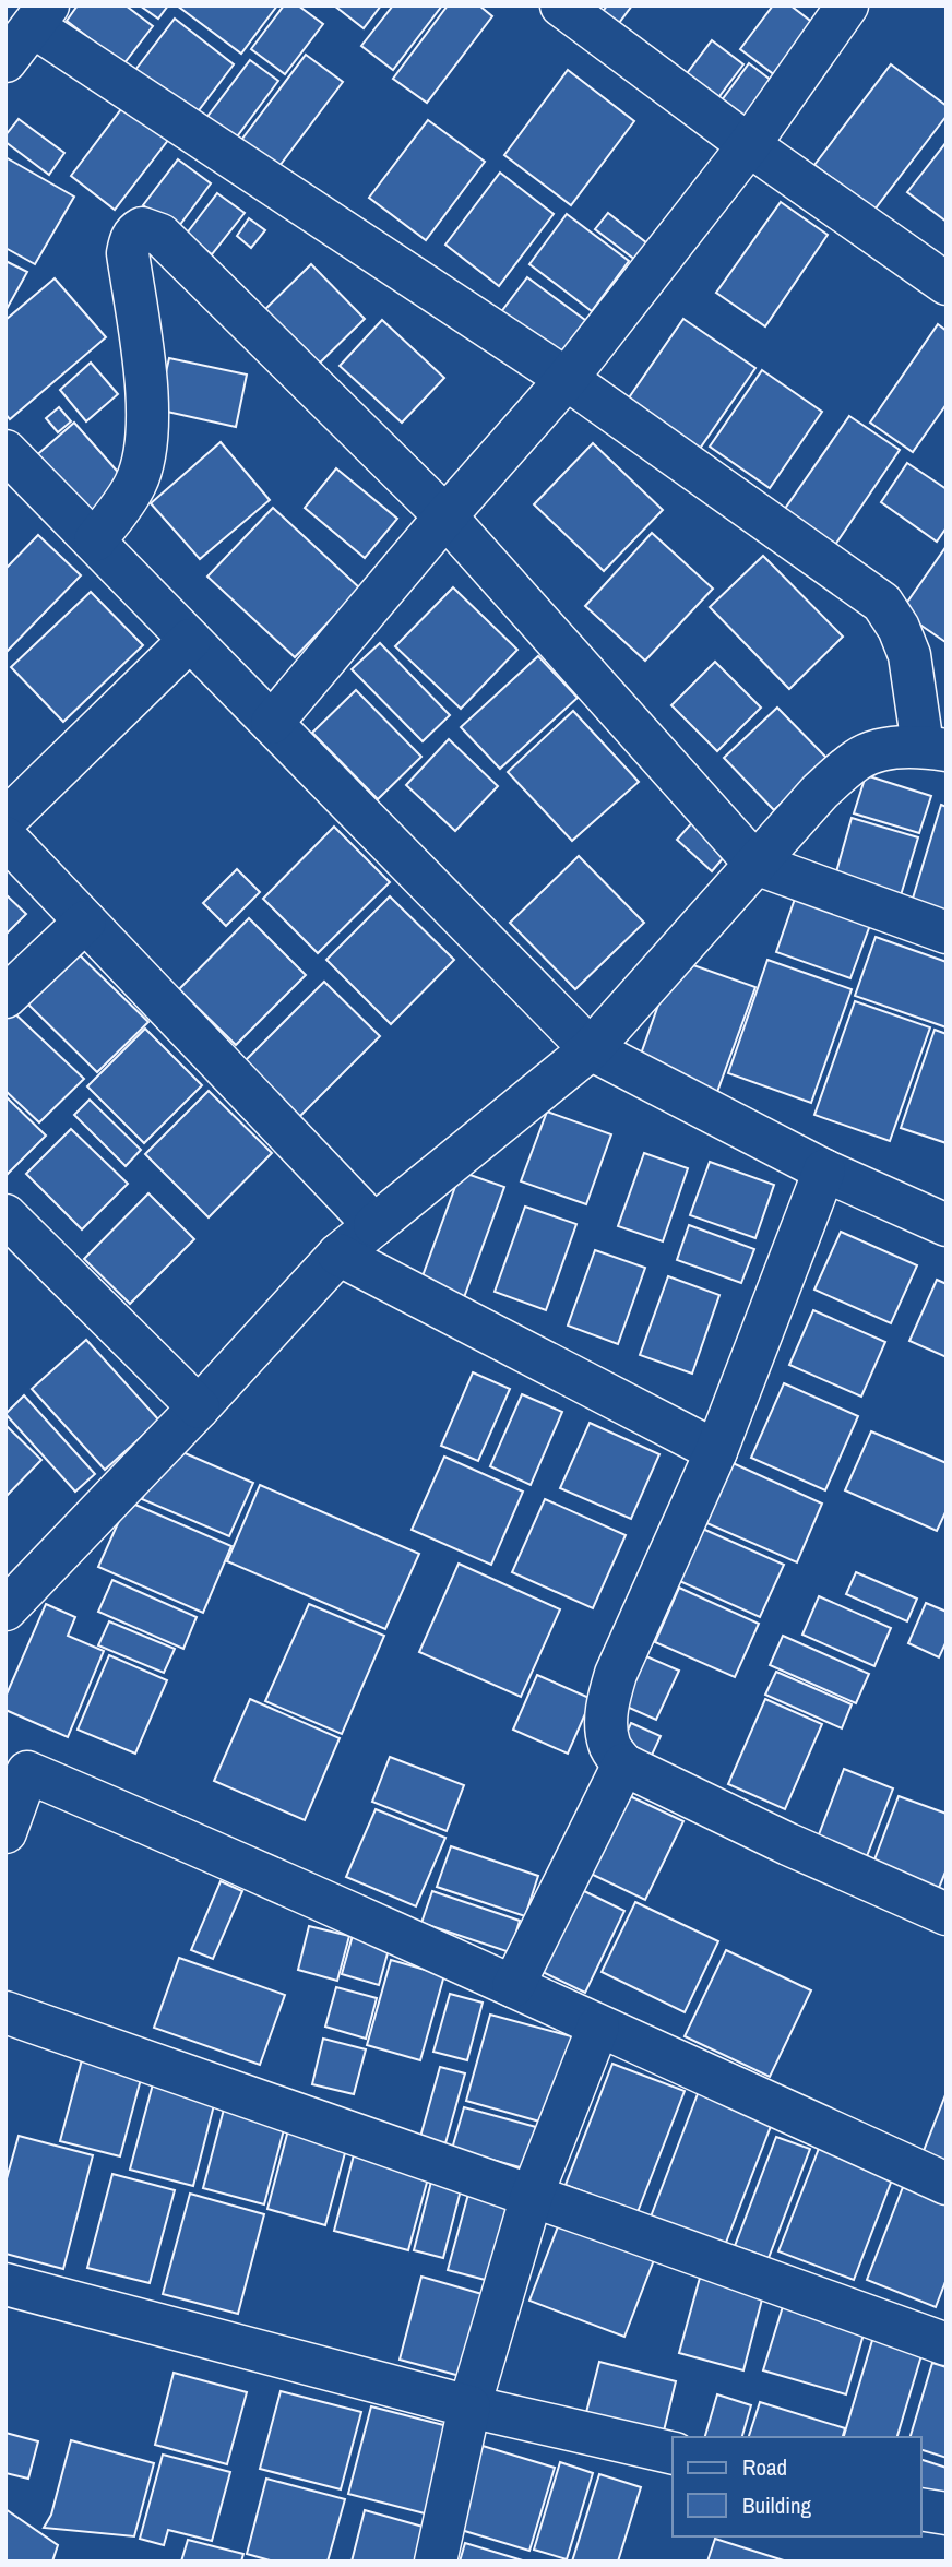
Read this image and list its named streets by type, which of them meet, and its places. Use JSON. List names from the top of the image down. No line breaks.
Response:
{"legend":["Road","Building"]}
